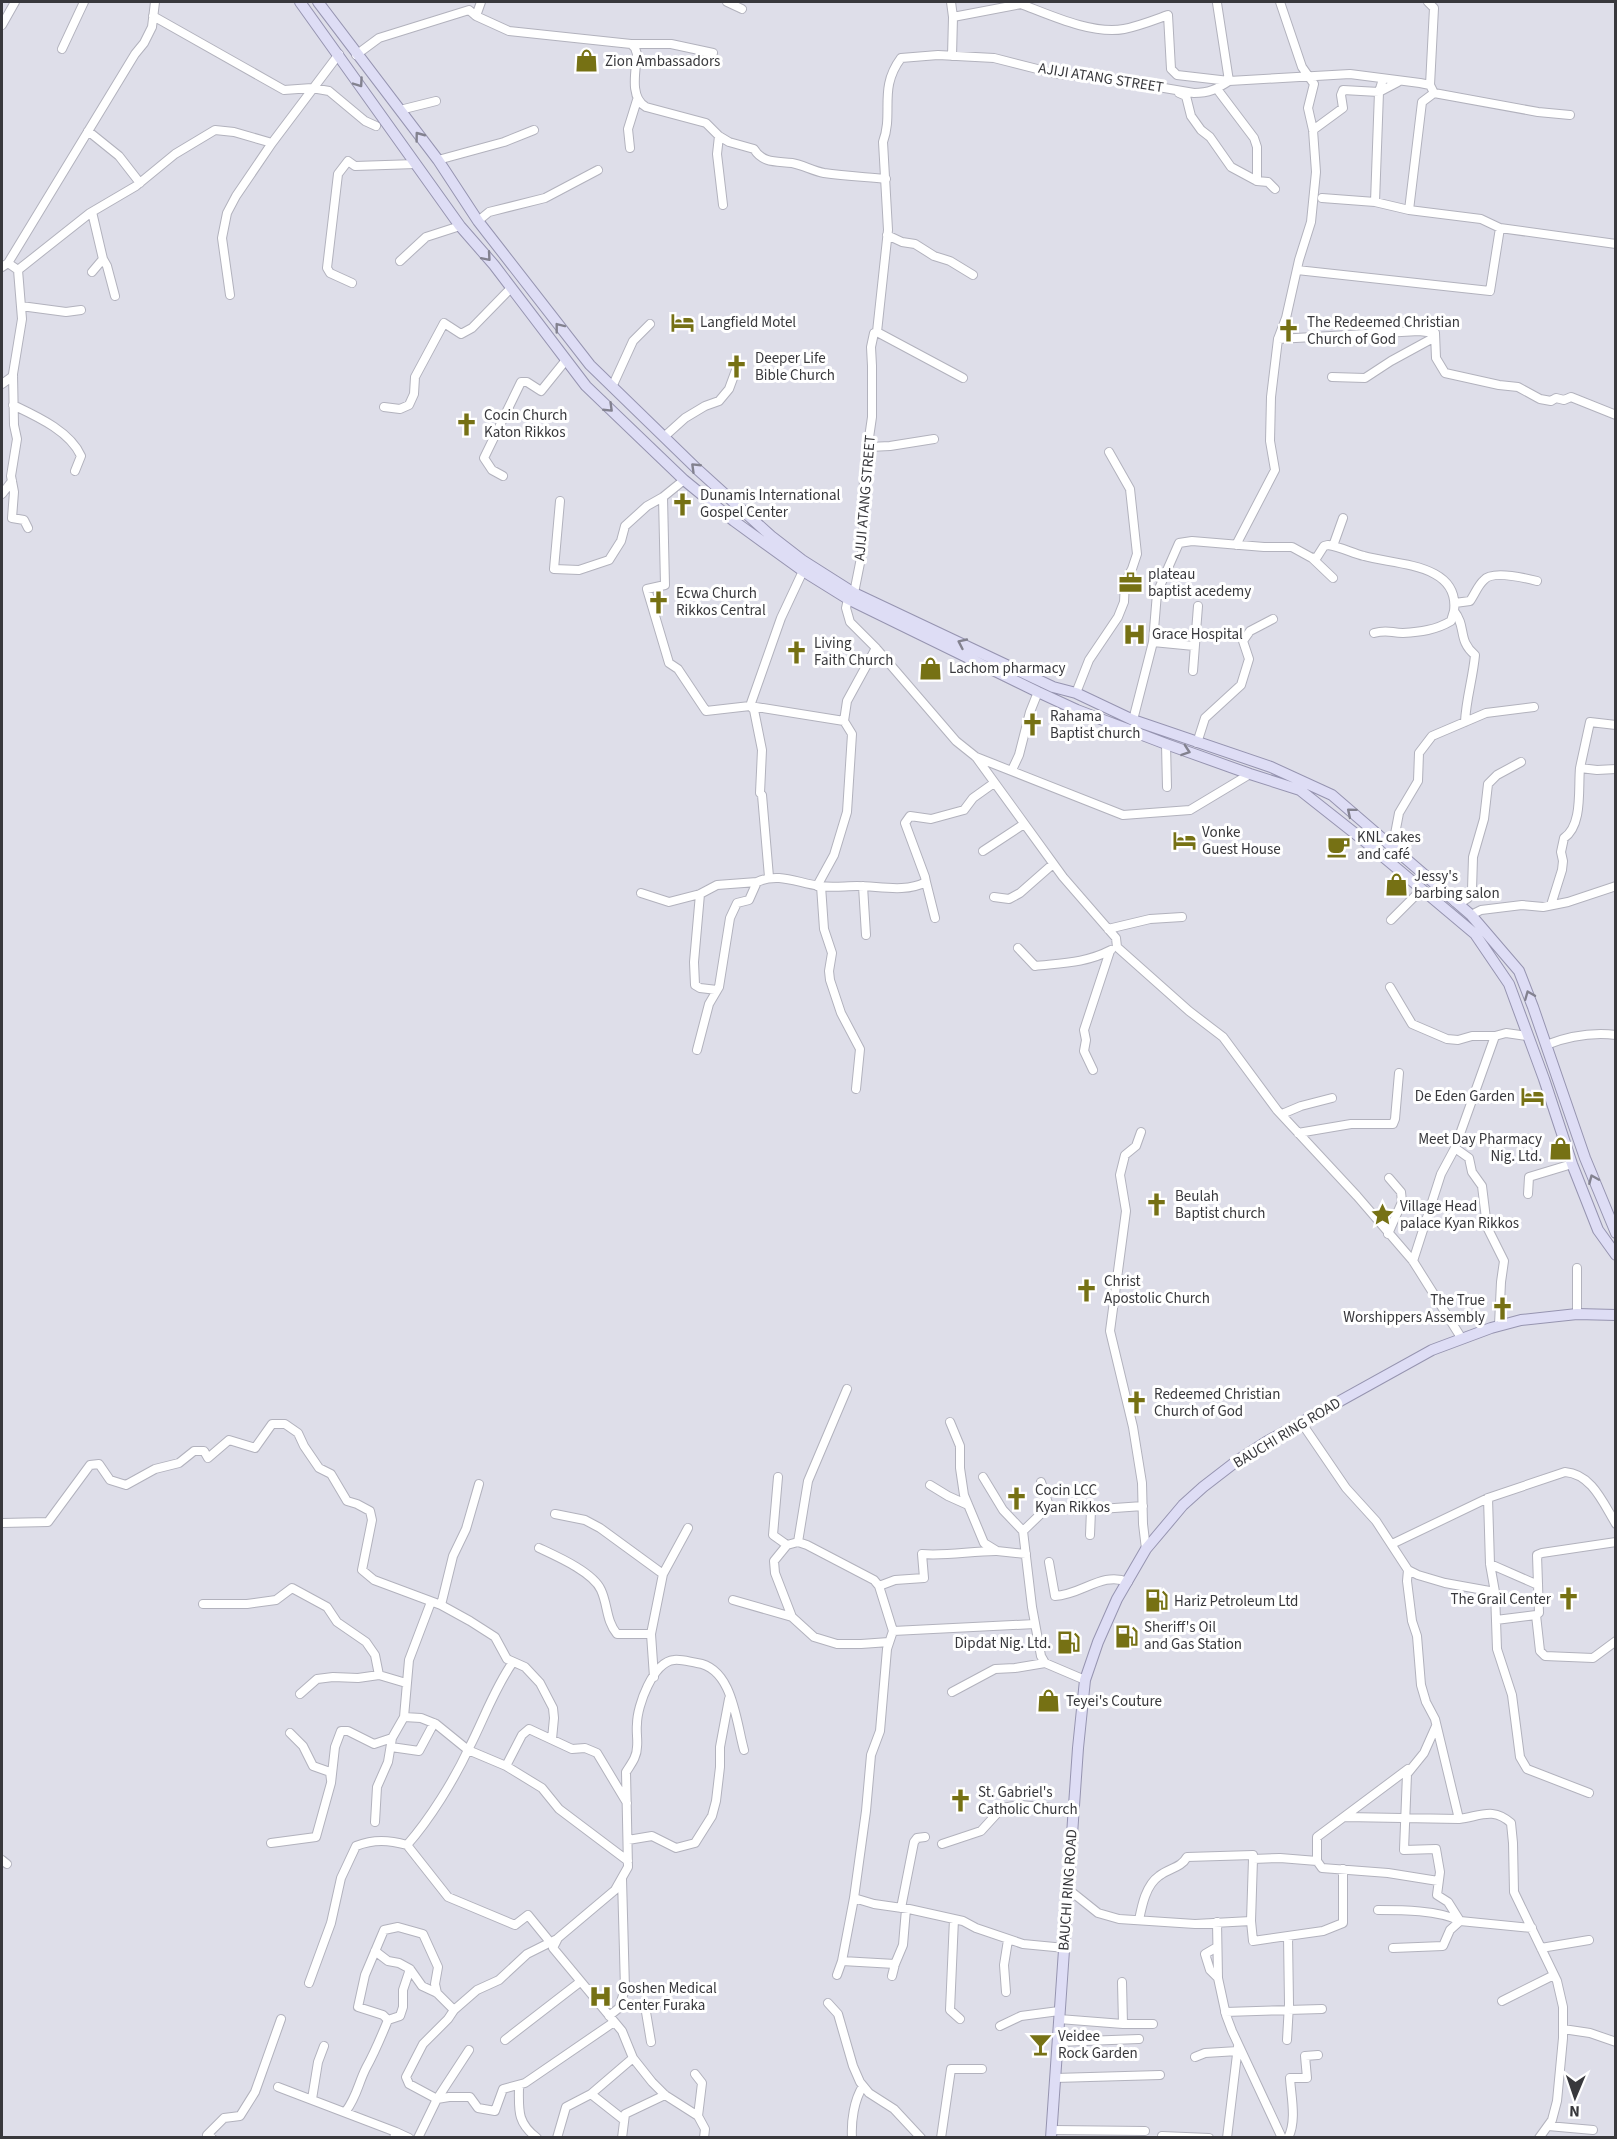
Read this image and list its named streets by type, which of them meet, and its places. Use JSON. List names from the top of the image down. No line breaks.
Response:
{"streets":{"main road":["BAUCHI RING ROAD"],"street":["AJIJI ATANG STREET"]},"places":{"shop":["Zion Ambassadors","Lachom pharmacy","Jessy's barbing salon","Meet Day Pharmacy Nig. Ltd.","Teyei's Couture"],"hotel":["Langfield Motel","Vonke Guest House","De Eden Garden"],"church":["The Redeemed Christian Church of God","Deeper Life Bible Church","Cocin Church Katon Rikkos","Dunamis International Gospel Center","Ecwa Church Rikkos Central","Living Faith Church","Rahama Baptist church","Beulah Baptist church","Christ Apostolic Church","The True Worshippers Assembly","Redeemed Christian Church of God","Cocin LCC Kyan Rikkos","The Grail Center","St. Gabriel's Catholic Church"],"office":["plateau baptist acedemy"],"hospital":["Grace Hospital","Goshen Medical Center Furaka"],"cafe":["KNL cakes and café"],"place":["Village Head palace Kyan Rikkos"],"fuel station":["Hariz Petroleum Ltd","Sheriff's Oil and Gas Station","Dipdat Nig. Ltd."],"bar":["Veidee Rock Garden"]},"north":"bottom"}
